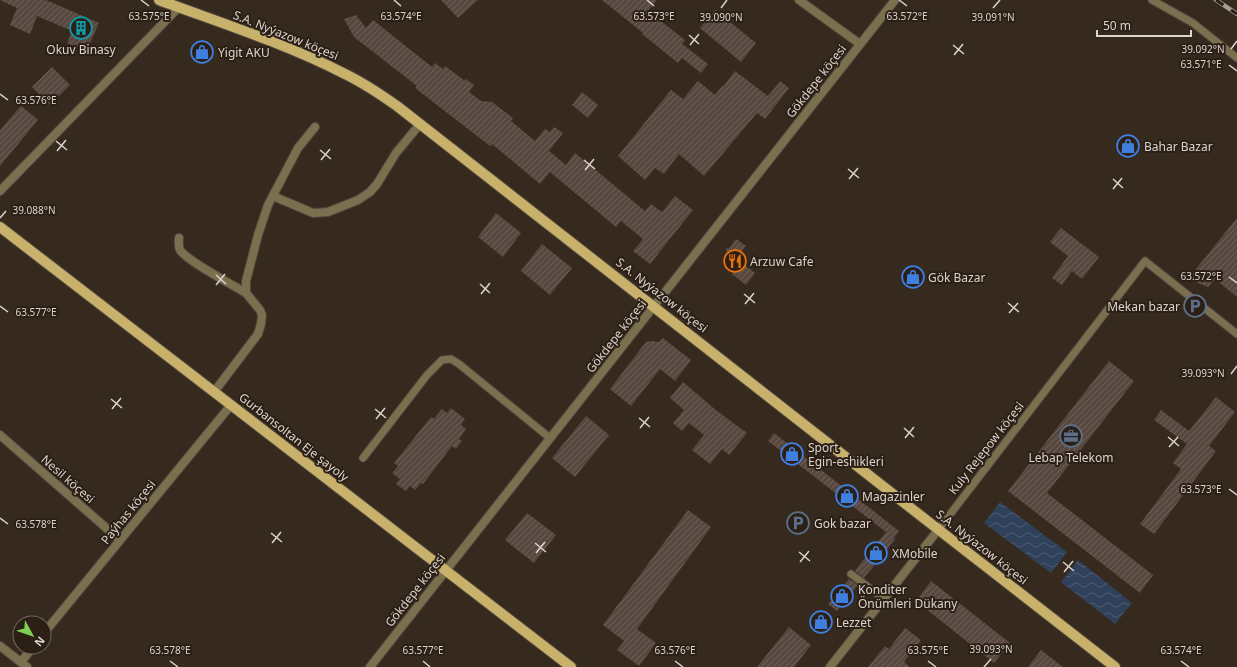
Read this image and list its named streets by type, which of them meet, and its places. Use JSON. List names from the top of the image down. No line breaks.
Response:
{"streets":{"main road":["S.A. Nyýazow köçesi","Gurbansoltan Eje şayoly"],"street":["Gökdepe köçesi","Kuly Rejepow köçesi","Nesil köçesi","Paýhas köçesi"]},"crossings":[["S.A. Nyýazow köçesi","Gökdepe köçesi"],["S.A. Nyýazow köçesi","Kuly Rejepow köçesi"],["Gökdepe köçesi","Gurbansoltan Eje şayoly"],["Gurbansoltan Eje şayoly","Paýhas köçesi"],["Nesil köçesi","Paýhas köçesi"]],"places":{"building":["Okuv Binasy"],"shop":["Yigit AKU","Bahar Bazar","Gök Bazar","Sport Egin-eshikleri","Magazinler","XMobile","Konditer Önümleri Dükany","Lezzet"],"restaurant":["Arzuw Cafe"],"parking":["Mekan bazar","Gok bazar"],"office":["Lebap Telekom"]},"scale_bar":"50 m","north":"bottom right","coordinates":["63.575°E","63.574°E","63.573°E","63.572°E","39.090°N","39.091°N","39.092°N","63.571°E","63.576°E","39.088°N","63.577°E","39.093°N","63.578°E"]}
